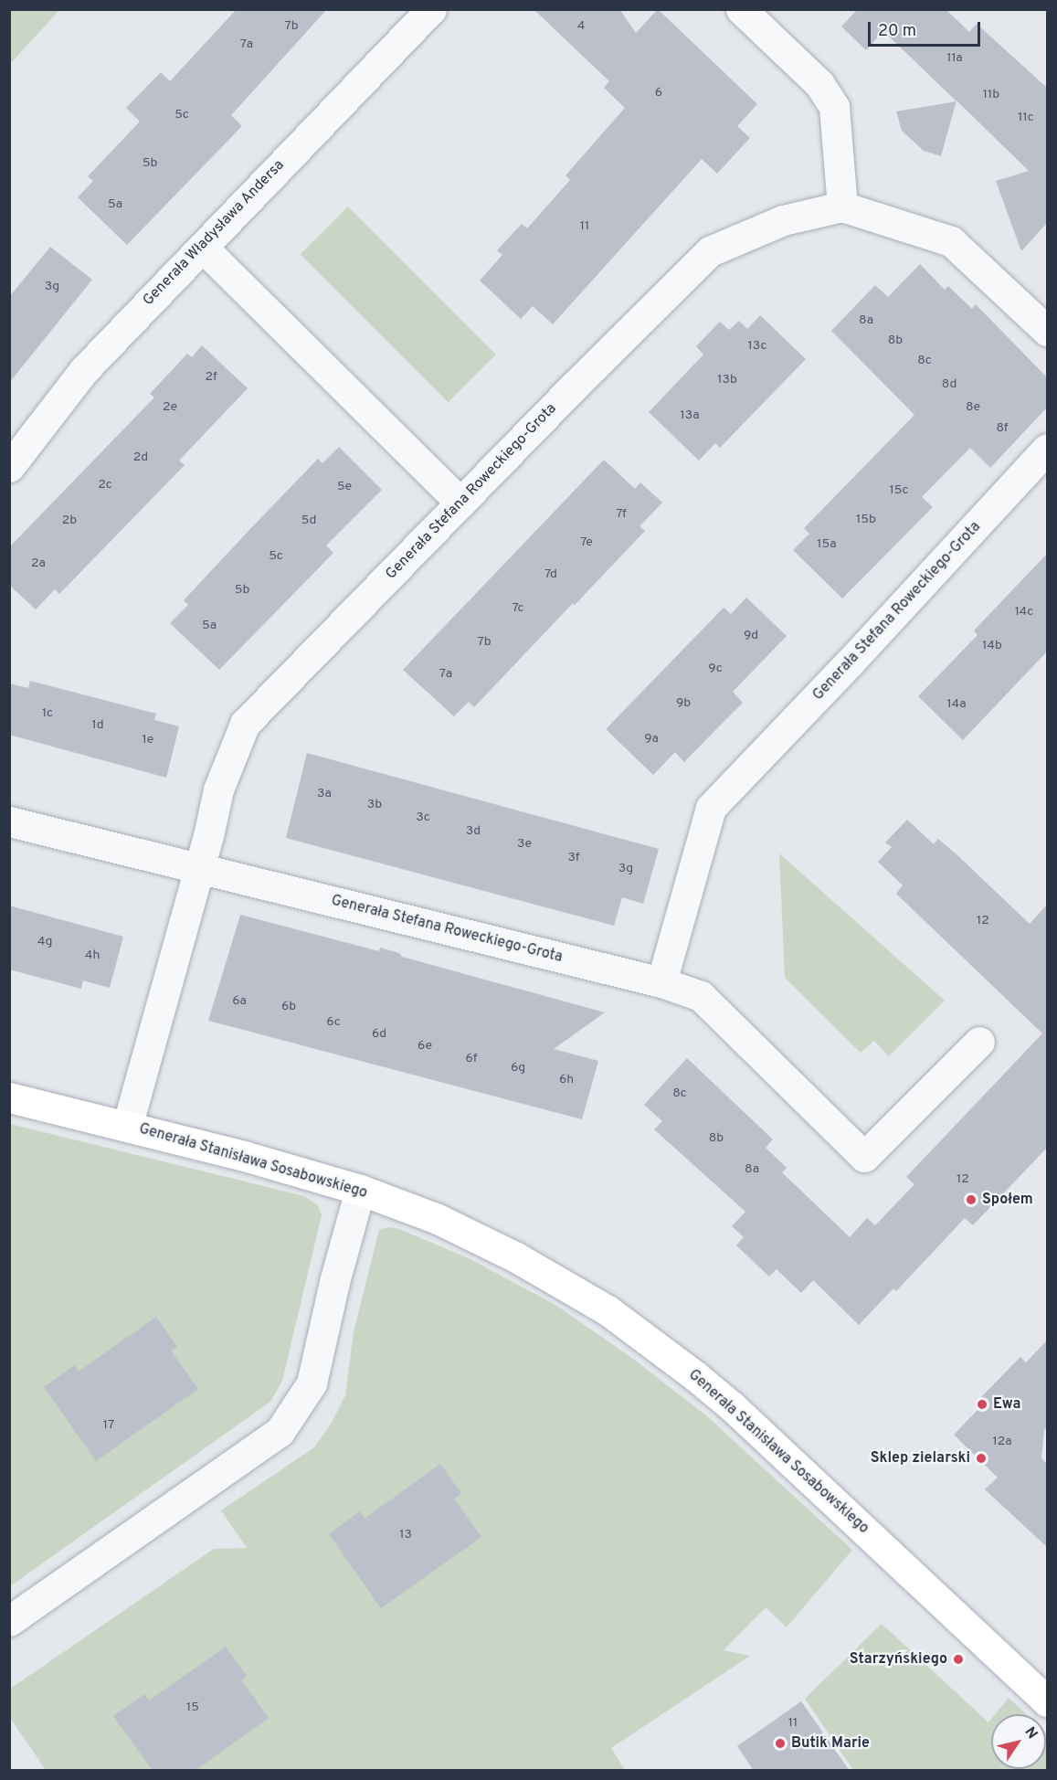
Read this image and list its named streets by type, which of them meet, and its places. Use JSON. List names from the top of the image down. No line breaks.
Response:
{"streets":{"street":["Generała Władysława Andersa","Generała Stefana Roweckiego-Grota","Generała Stanisława Sosabowskiego"]},"crossings":[["Generała Stefana Roweckiego-Grota","Generała Stanisława Sosabowskiego"]],"places":["Społem","Ewa","Sklep zielarski","Starzyńskiego","Butik Marie"],"house_numbers":["7b","4","7a","11a","6","11b","5c","11c","5b","5a","11","3g","8a","8b","13c","8c","2f","13b","8d","2e","8e","13a","8f","2d","2c","5e","15c","7f","15b","2b","5d","7e","15a","5c","2a","7d","5b","7c","14c","5a","9d","7b","14b","9c","7a","9b","14a","1c","1d","9a","1e","3a","3b","3c","3d","3e","3f","3g","12","4g","4h","6a","6b","6c","6d","6e","6f","6g","6h","8c","8b","8a","12","17","12a","13","15","11"],"scale_bar":"20 m","north":"top right"}
